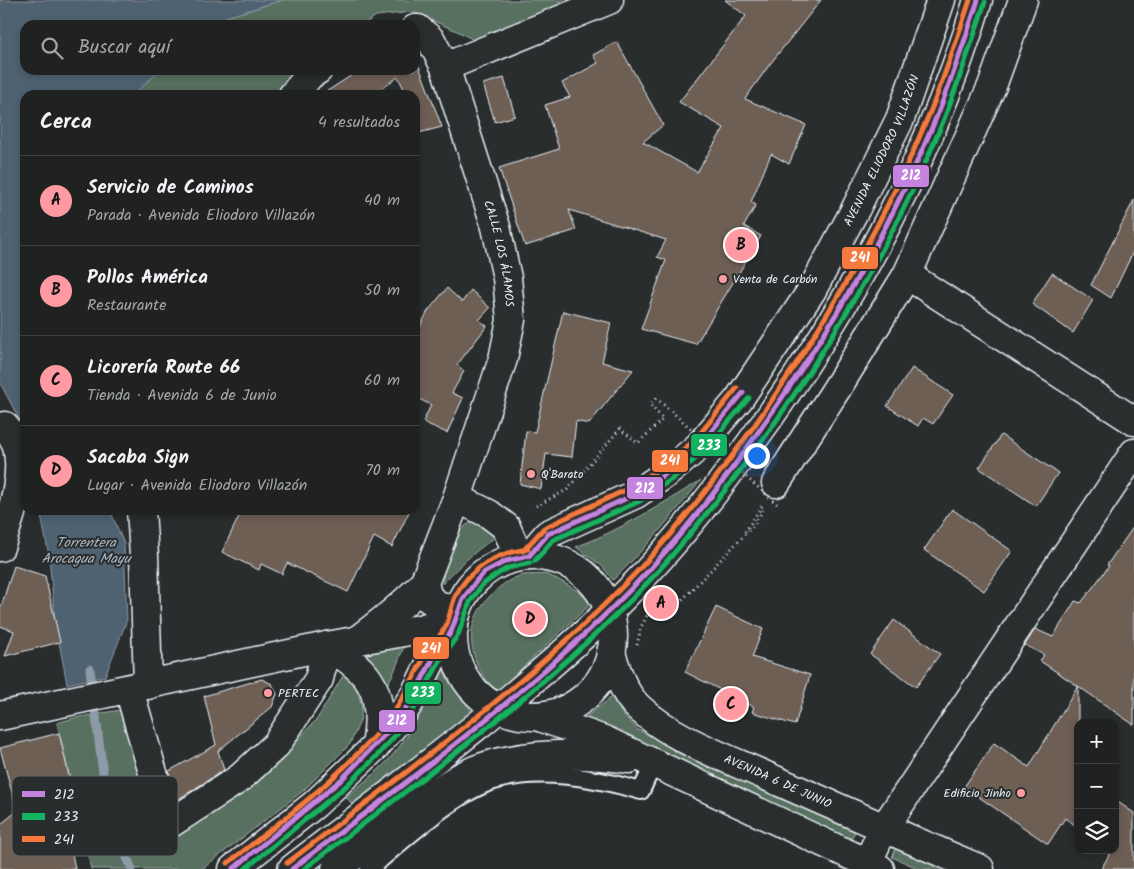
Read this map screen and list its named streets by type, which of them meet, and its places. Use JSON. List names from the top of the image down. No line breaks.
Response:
{"streets":{"main road":["AVENIDA ELIODORO VILLAZÓN","CALLE LOS ÁLAMOS","AVENIDA 6 DE JUNIO"]},"water":["Torrentera Arocagua Mayu"],"places":["Venta de Carbón","Q'Barato","PERTEC","Edificio Jinho"],"lines":["transit line 212","transit line 241","transit line 233"],"legend":["212","233","241"],"page":{"search":"Buscar aquí","heading":["Cerca","4 resultados"],"list":[{"mark":"A","name":"Servicio de Caminos","note":"Parada · Avenida Eliodoro Villazón","value":"40 m"},{"mark":"B","name":"Pollos América","note":"Restaurante","value":"50 m"},{"mark":"C","name":"Licorería Route 66","note":"Tienda · Avenida 6 de Junio","value":"60 m"},{"mark":"D","name":"Sacaba Sign","note":"Lugar · Avenida Eliodoro Villazón","value":"70 m"}],"pins":["B","A","D","C"],"map_buttons":["+","−"]}}
